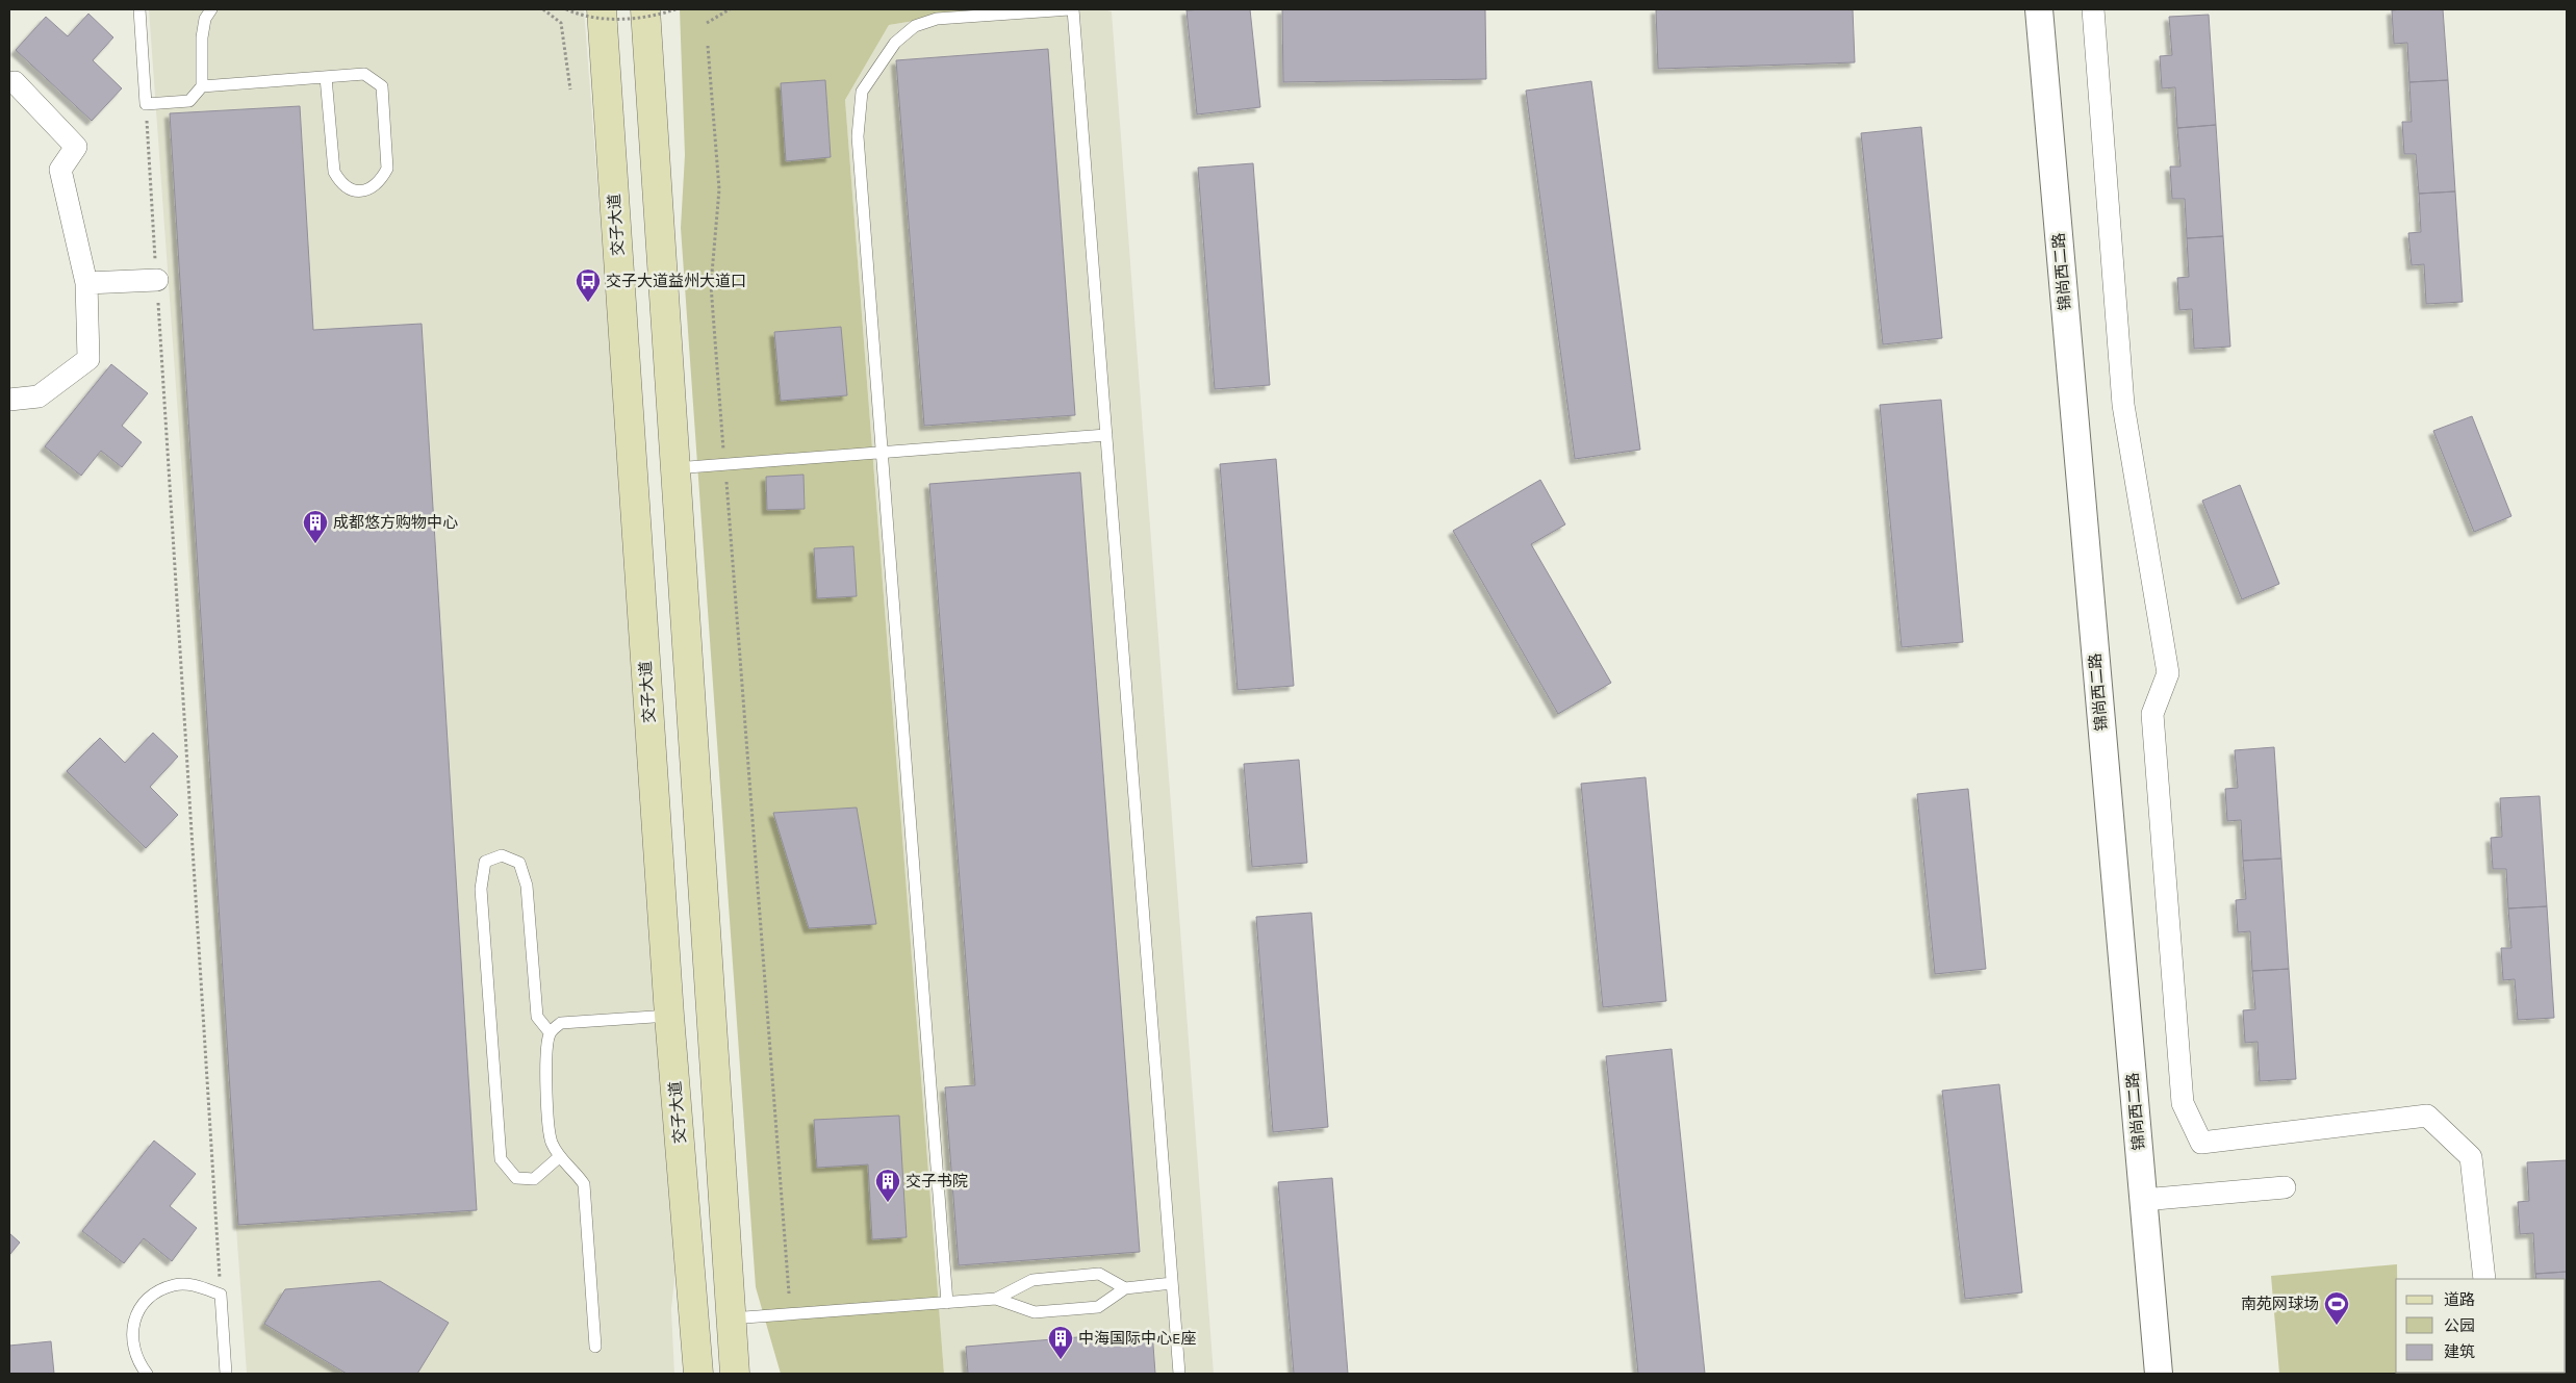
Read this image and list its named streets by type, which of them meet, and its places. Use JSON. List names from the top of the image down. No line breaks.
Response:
{"streets":{"main road":["交子大道"],"street":["锦尚西二路"]},"places":{"bus stop":["交子大道益州大道口"],"building":["成都悠方购物中心","交子书院","中海国际中心E座"],"sports":["南苑网球场"]},"legend":["道路","公园","建筑"]}
